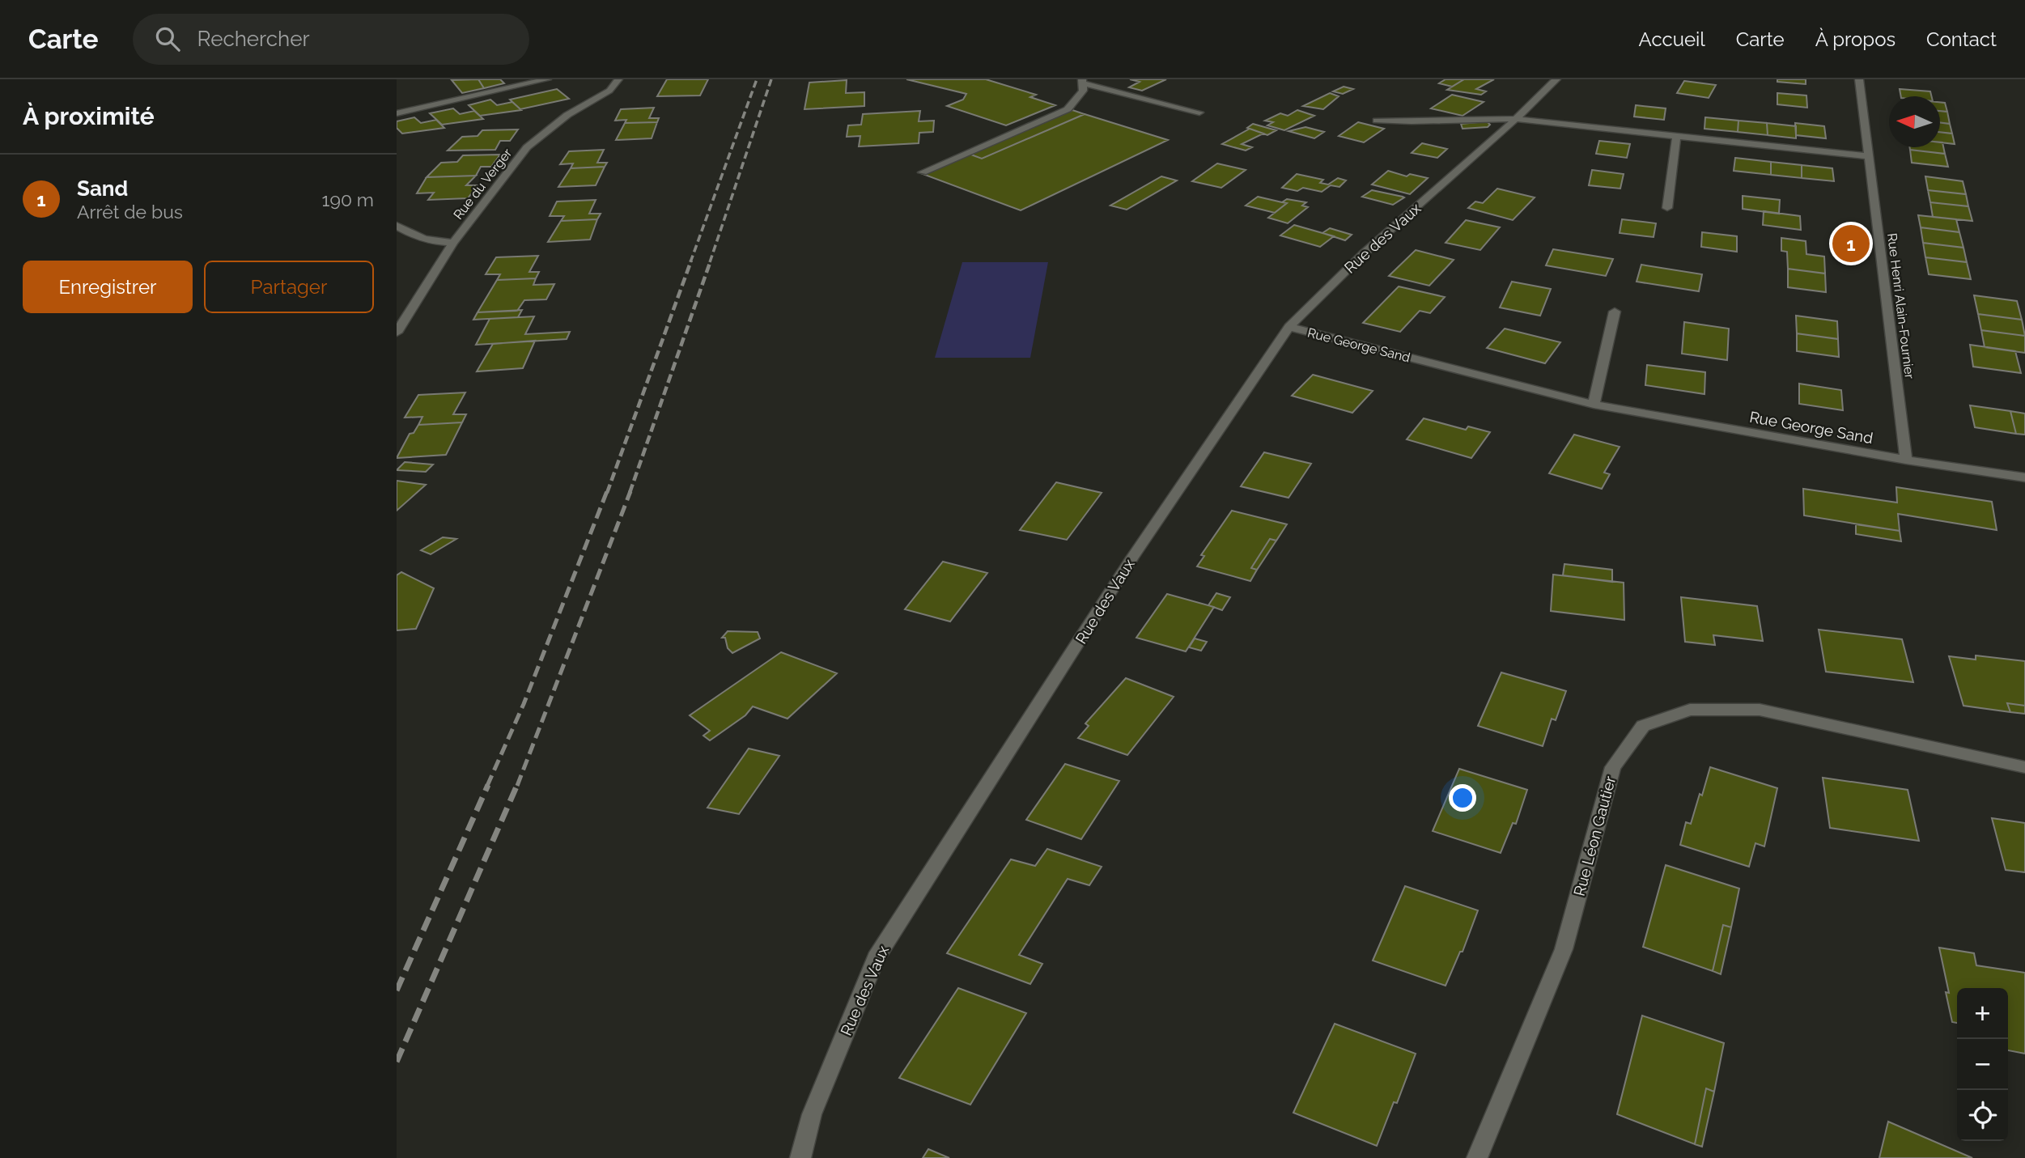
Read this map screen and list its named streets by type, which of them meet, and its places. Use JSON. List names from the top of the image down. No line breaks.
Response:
{"streets":{"street":["Rue du Verger","Rue des Vaux","Rue Henri Alain-Fournier","Rue George Sand","Rue Léon Gautier"]},"crossings":[["Rue des Vaux","Rue George Sand"],["Rue Henri Alain-Fournier","Rue George Sand"]],"north":"left","page":{"header":"Carte","search":"Rechercher","nav":["Accueil","Carte","À propos","Contact"],"heading":"À proximité","list":[{"mark":"1","name":"Sand","note":"Arrêt de bus","value":"190 m"}],"pins":"1","buttons":["Enregistrer","Partager"],"map_buttons":["+","−"]}}
